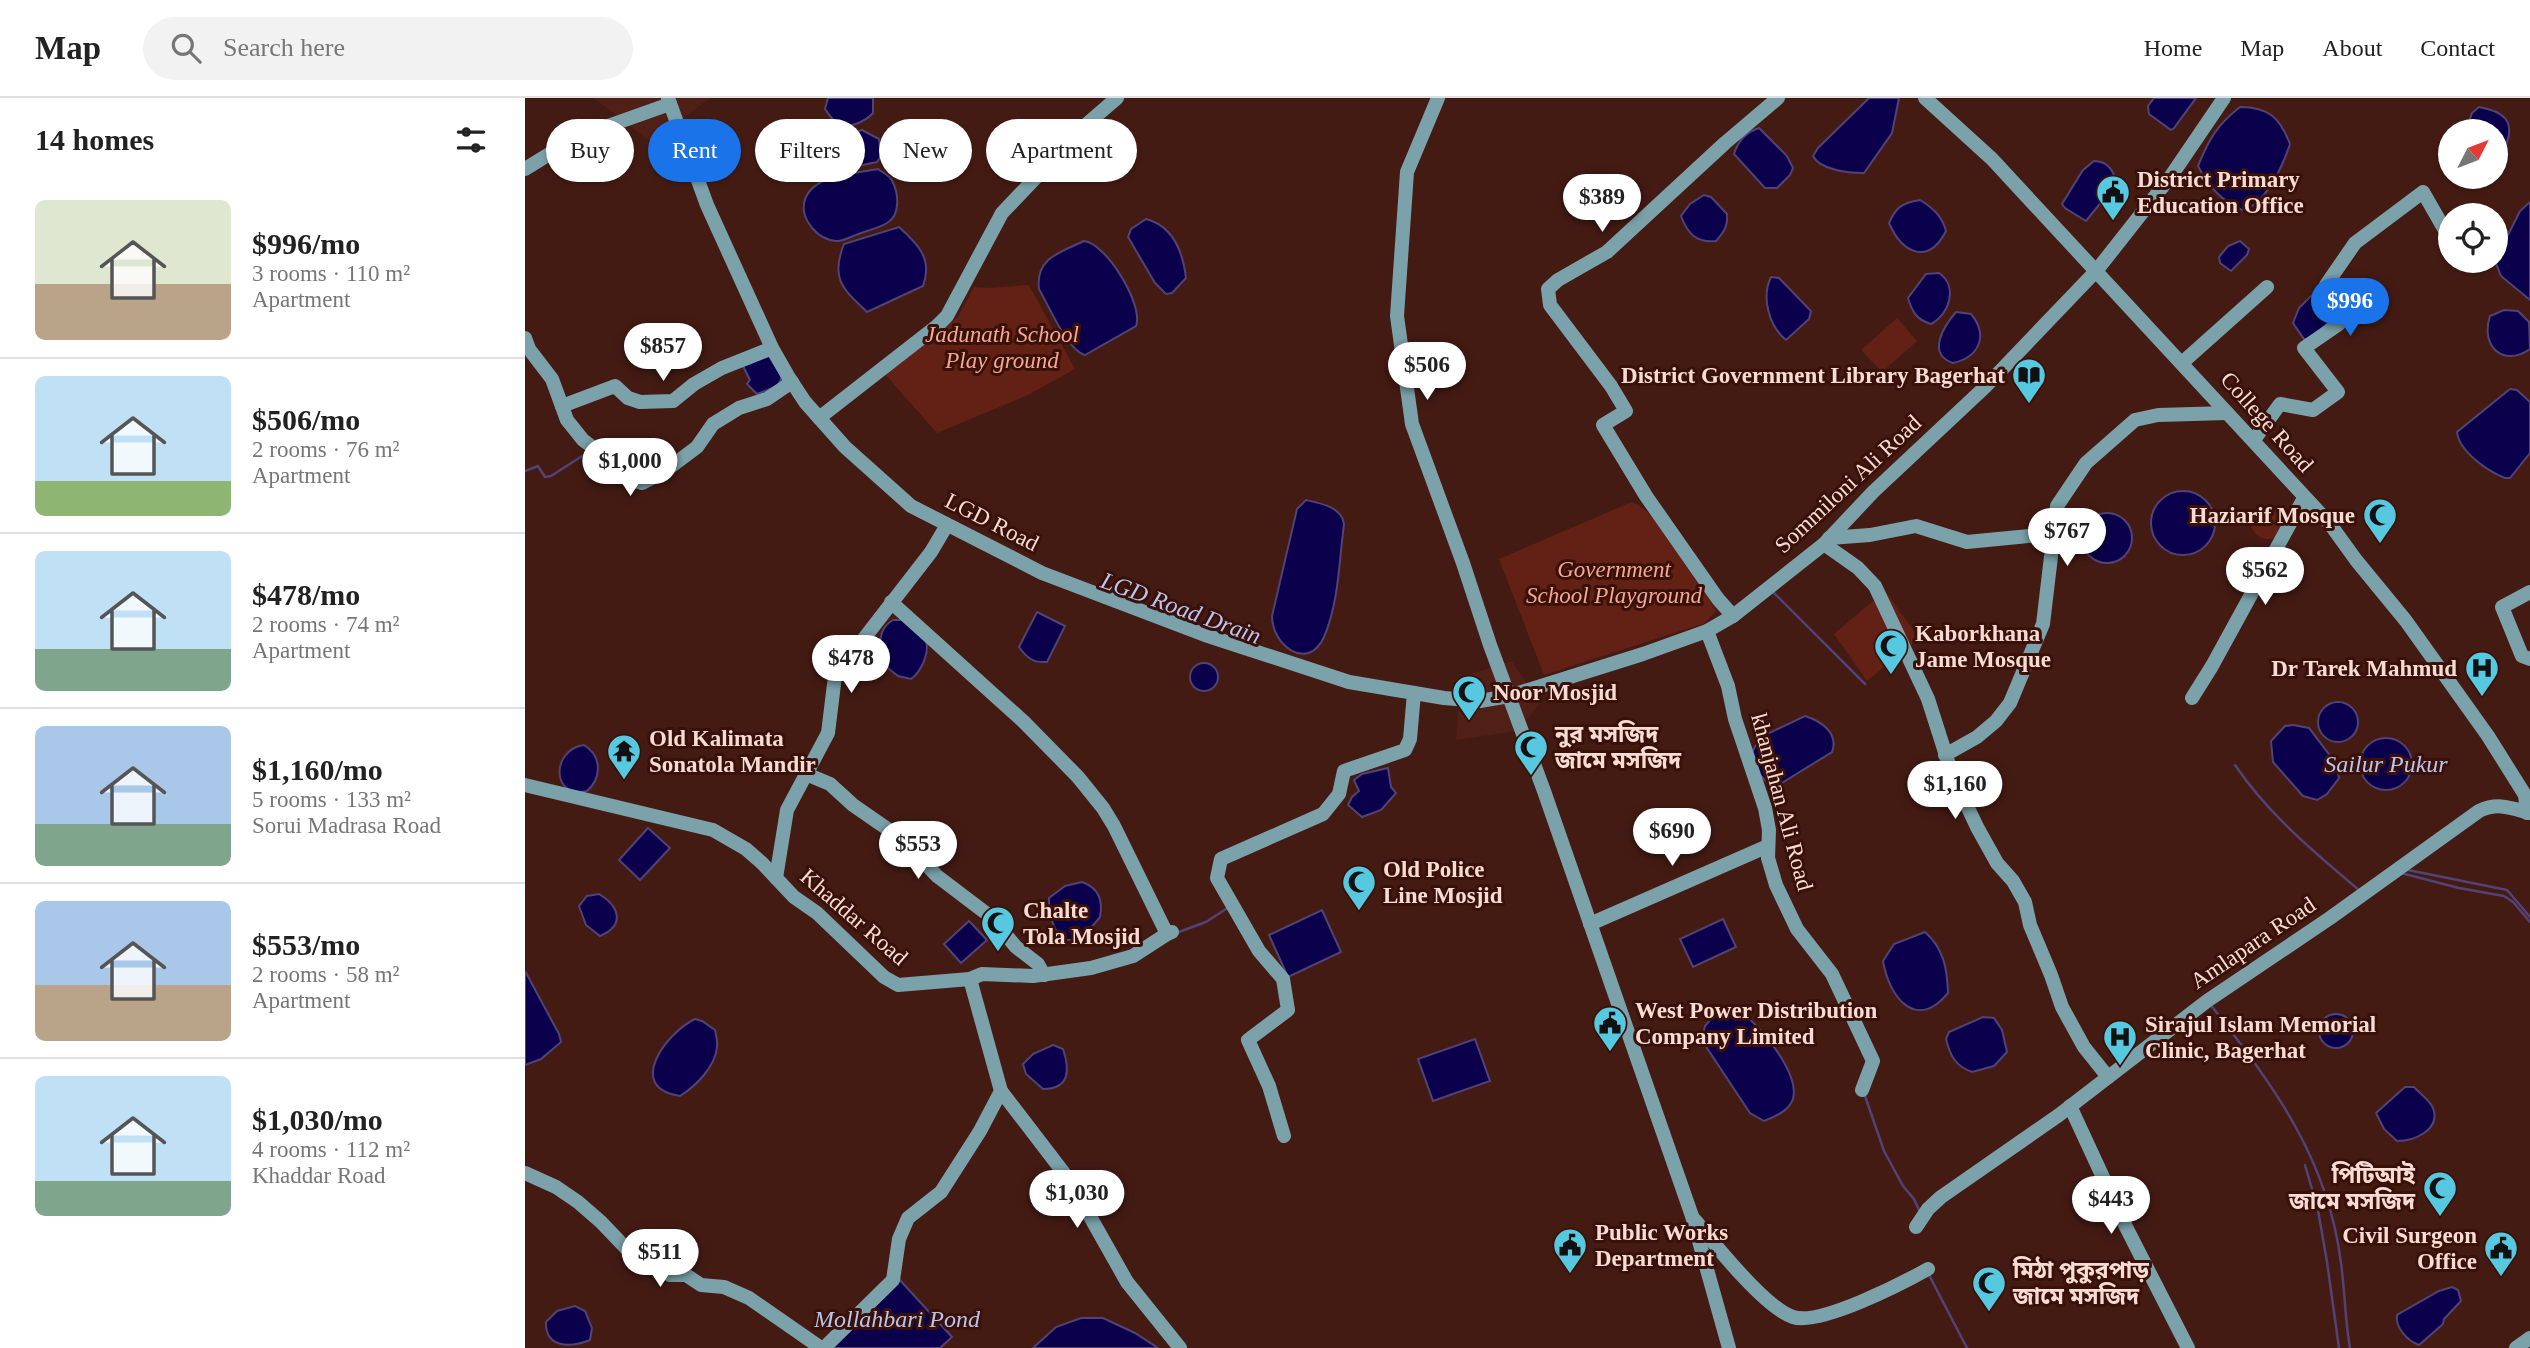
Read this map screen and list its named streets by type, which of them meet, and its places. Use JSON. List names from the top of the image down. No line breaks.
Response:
{"streets":{"street":["College Road","Sommiloni Ali Road","LGD Road","khanjahan Ali Road","Khaddar Road","Amlapara Road"]},"crossings":[["College Road","Sommiloni Ali Road"],["College Road","Amlapara Road"],["Sommiloni Ali Road","LGD Road"],["Sommiloni Ali Road","khanjahan Ali Road"]],"water":["LGD Road Drain","Sailur Pukur","Mollahbari Pond"],"parks":["Jadunath School Play ground","Government School Playground"],"places":{"public building":["District Primary Education Office","West Power Distribution Company Limited","Public Works Department","Civil Surgeon Office"],"library":["District Government Library Bagerhat"],"mosque":["Haziarif Mosque","Kaborkhana Jame Mosque","Noor Mosjid","নুর মসজিদ জামে মসজিদ","Old Police Line Mosjid","Chalte Tola Mosjid","পিটিআই জামে মসজিদ","মিঠা পুকুরপাড় জামে মসজিদ"],"hospital":["Dr Tarek Mahmud","Sirajul Islam Memorial Clinic, Bagerhat"],"temple":["Old Kalimata Sonatola Mandir"]},"north":"top right","page":{"header":"Map","search":"Search here","nav":["Home","Map","About","Contact"],"heading":"14 homes","chip":["Buy","Rent","Filters","New","Apartment"],"price":["$389","$996","$857","$506","$1,000","$767","$562","$478","$1,160","$690","$553","$1,030","$443","$511"],"list":[{"name":"$996/mo","note":"3 rooms · 110 m² · Apartment"},{"name":"$506/mo","note":"2 rooms · 76 m² · Apartment"},{"name":"$478/mo","note":"2 rooms · 74 m² · Apartment"},{"name":"$1,160/mo","note":"5 rooms · 133 m² · Sorui Madrasa Road"},{"name":"$553/mo","note":"2 rooms · 58 m² · Apartment"},{"name":"$1,030/mo","note":"4 rooms · 112 m² · Khaddar Road"}]}}
